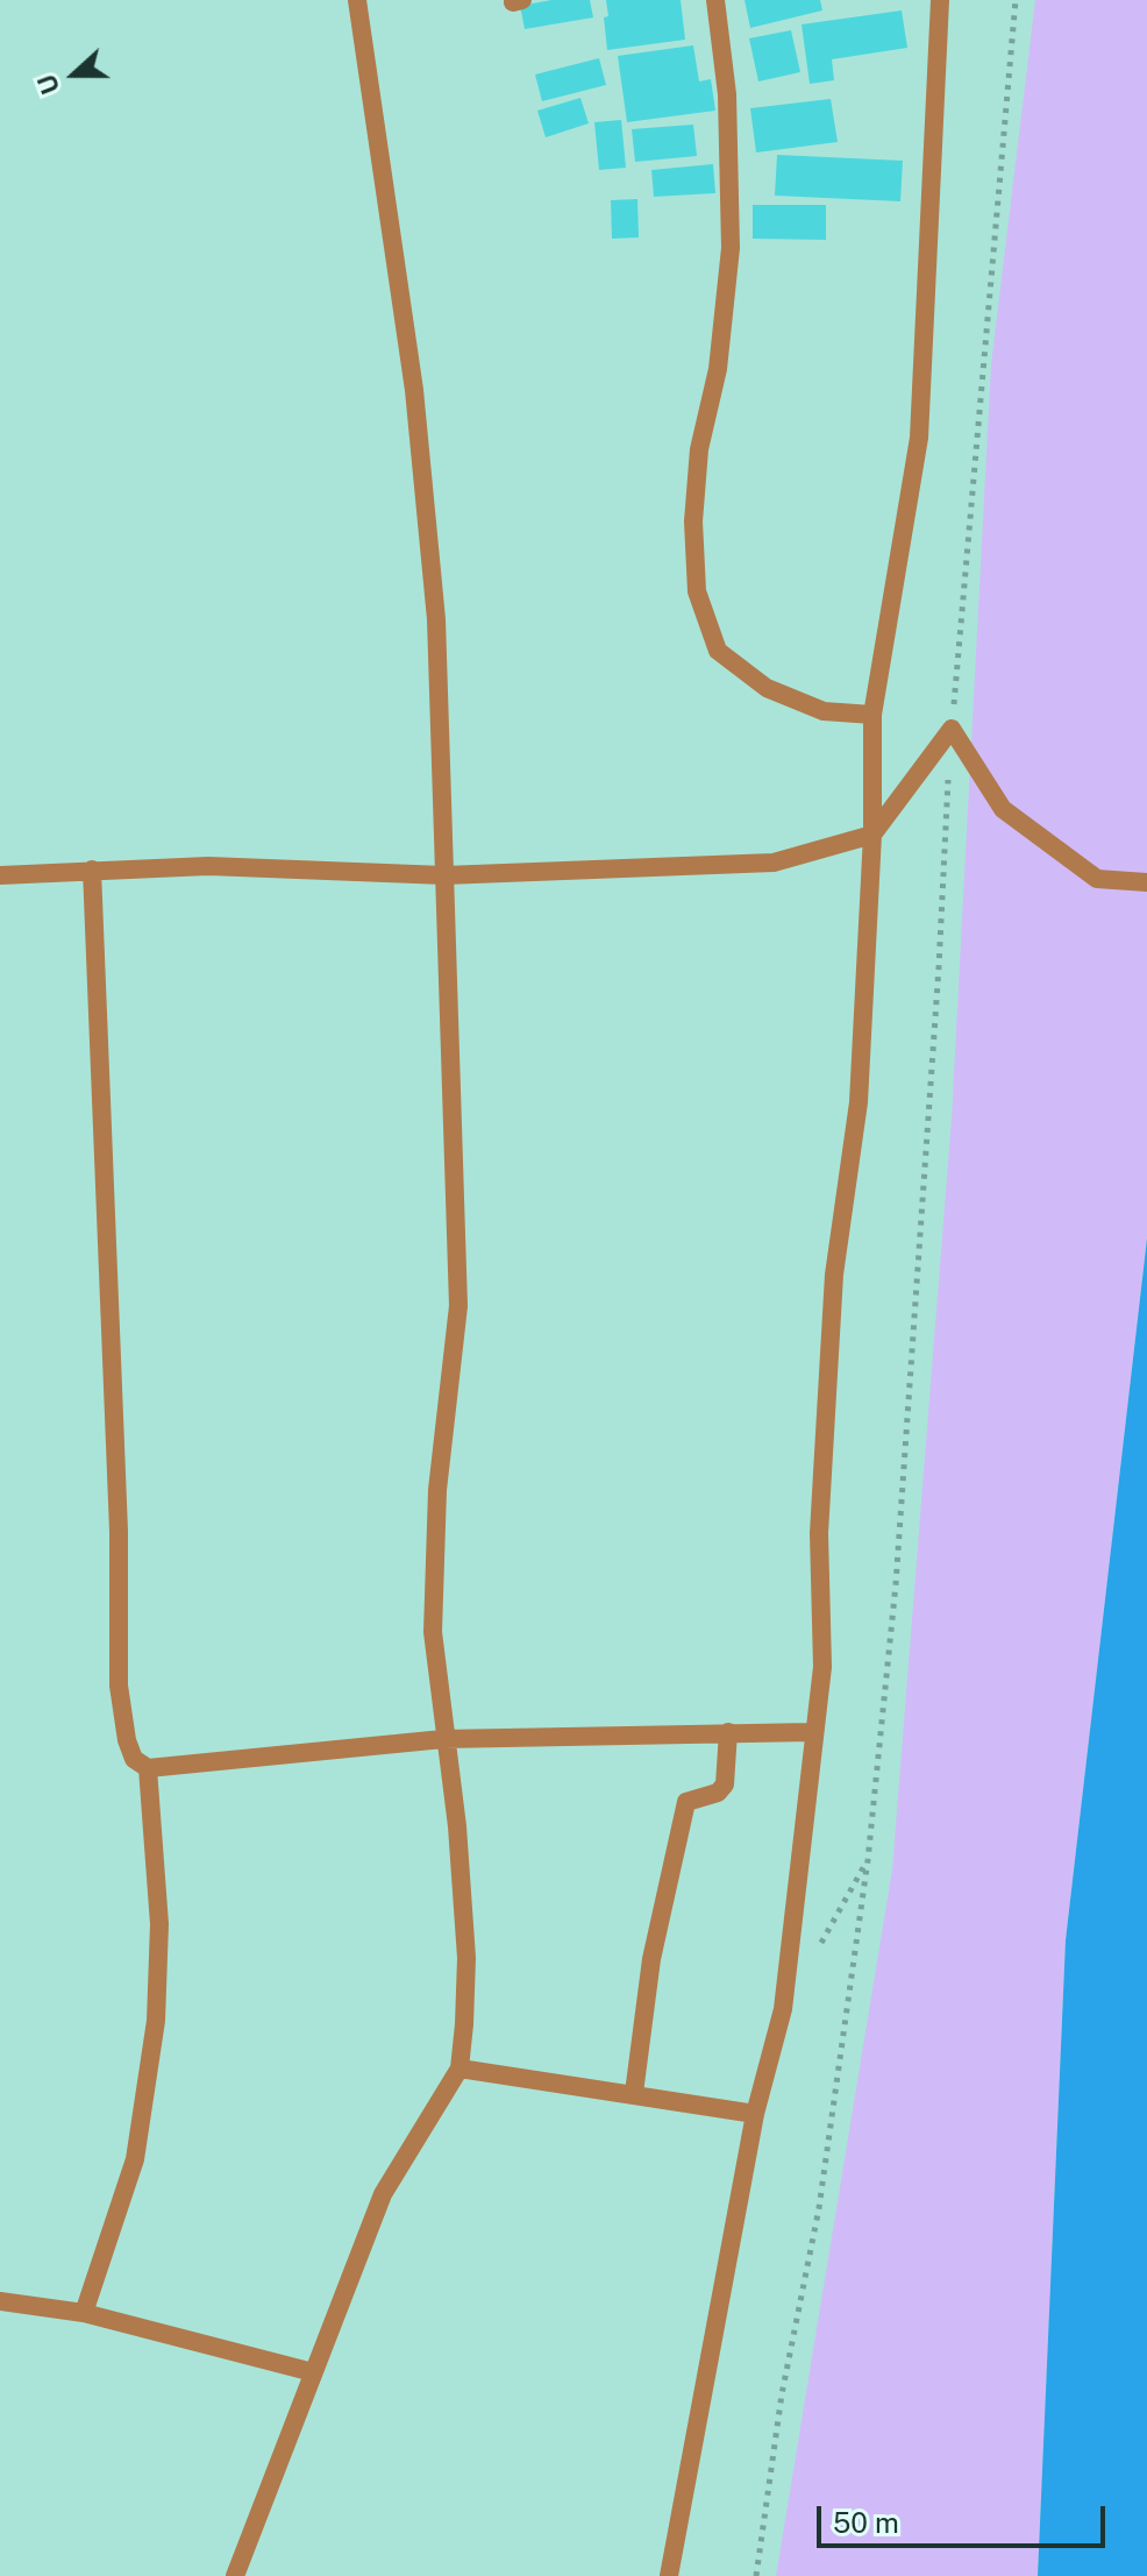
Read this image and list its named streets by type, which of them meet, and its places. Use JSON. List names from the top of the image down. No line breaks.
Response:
{"scale_bar":"50 m","north":"left"}
